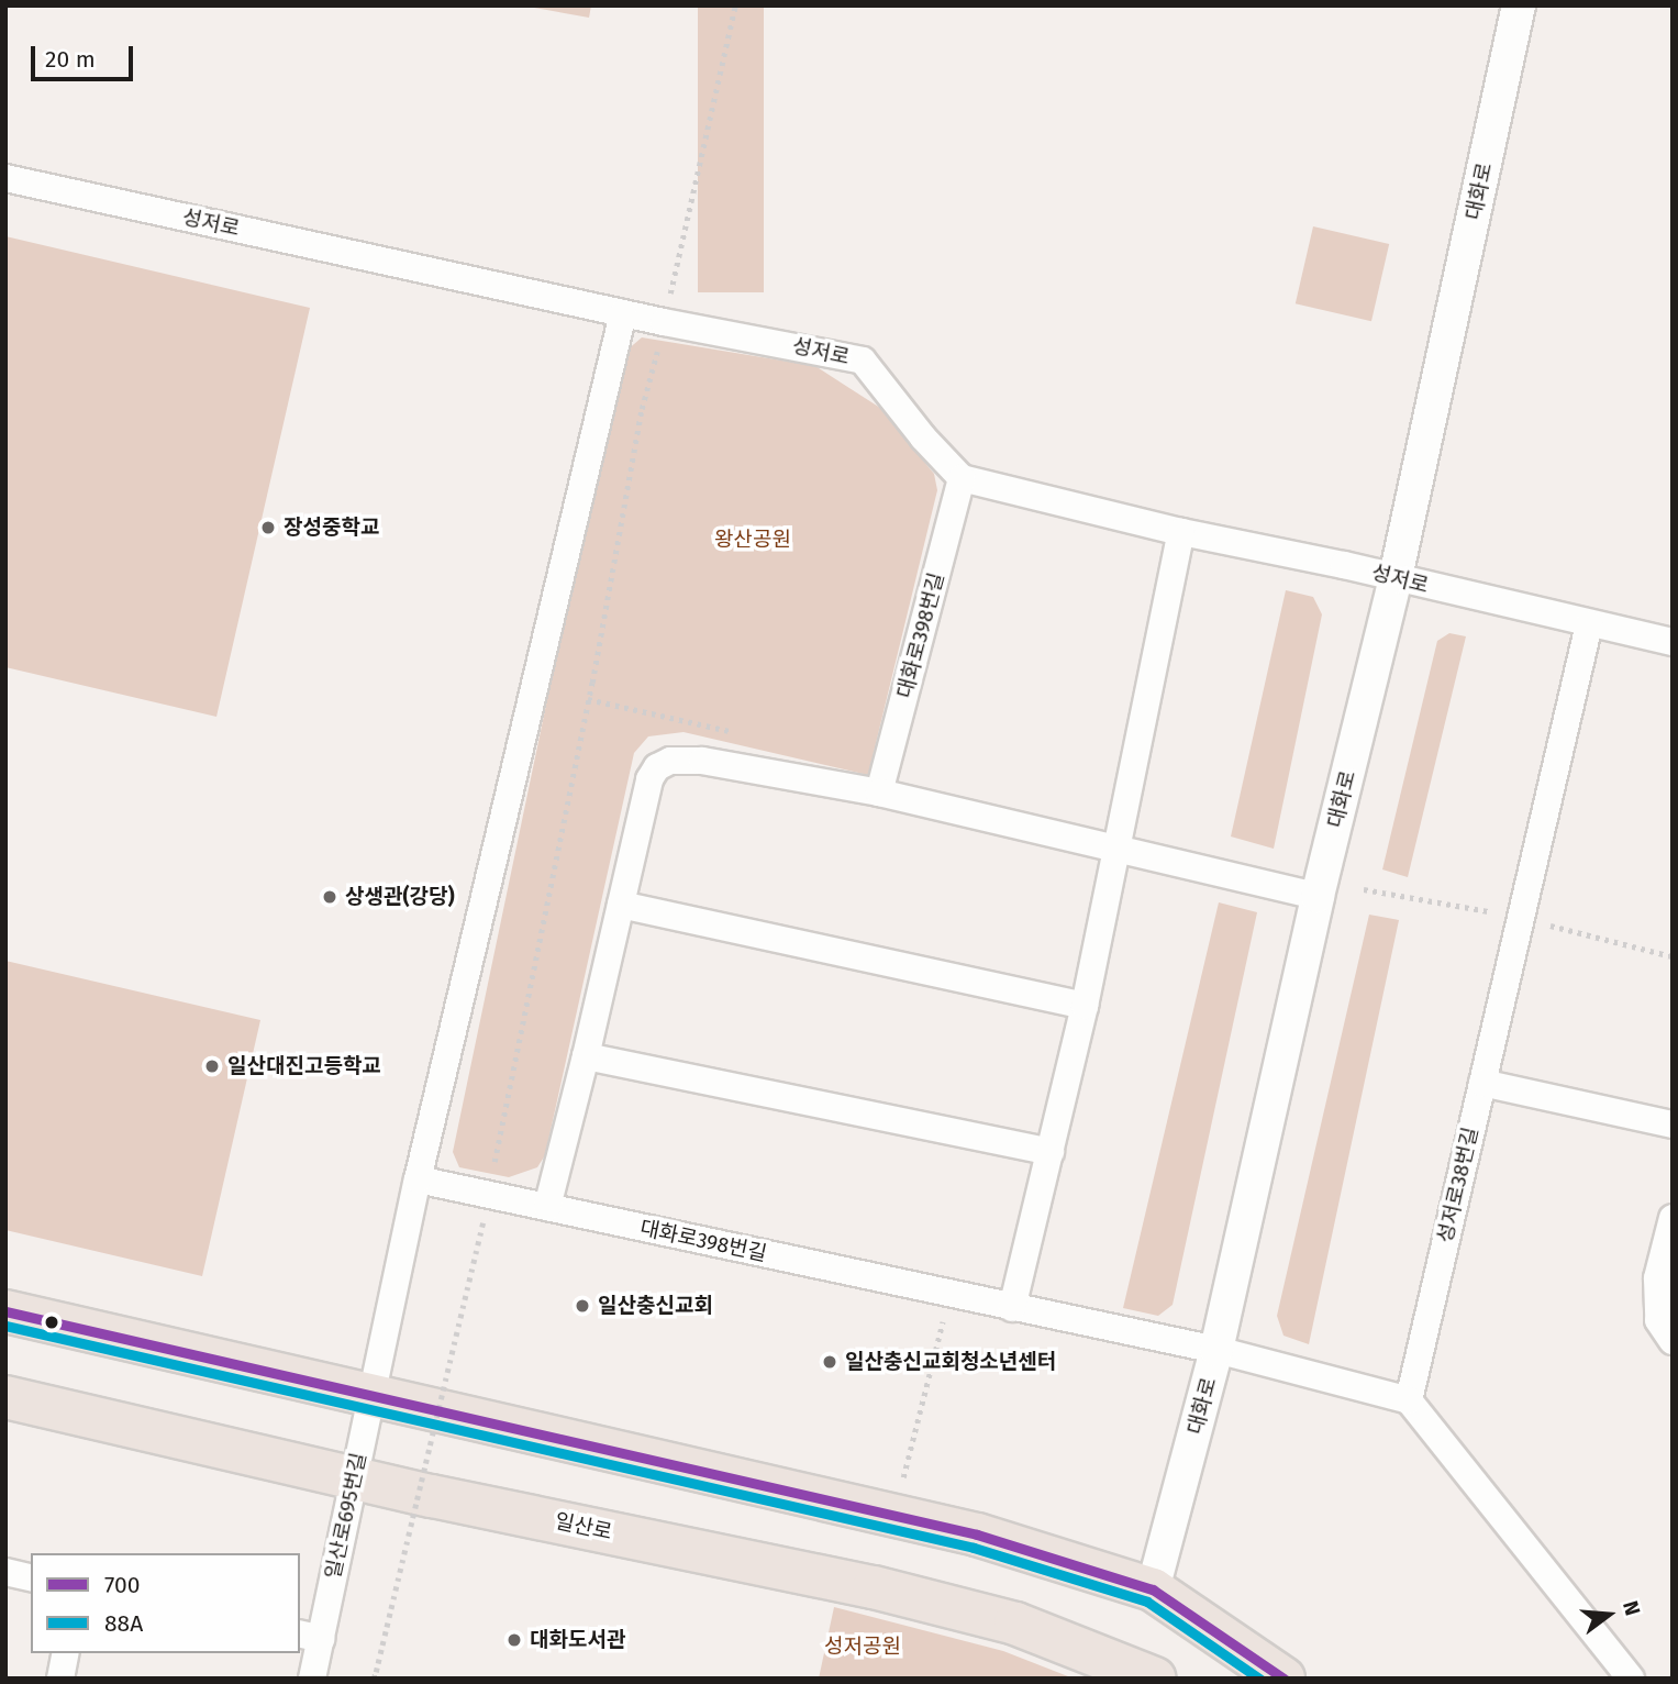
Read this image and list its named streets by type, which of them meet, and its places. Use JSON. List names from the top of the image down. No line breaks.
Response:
{"streets":{"main road":["일산로"],"street":["대화로","성저로","대화로398번길","성저로38번길","일산로695번길"]},"crossings":[["대화로","성저로"],["대화로","대화로398번길"],["성저로","대화로398번길"],["성저로","성저로38번길"],["성저로","일산로695번길"],["대화로398번길","성저로38번길"],["대화로398번길","일산로695번길"],["일산로695번길","일산로"]],"parks":["왕산공원","성저공원"],"places":["장성중학교","상생관(강당)","일산대진고등학교","일산충신교회","일산충신교회청소년센터","대화도서관"],"lines":["transit line 700","transit line 88A"],"legend":["700","88A"],"scale_bar":"20 m","north":"right"}
